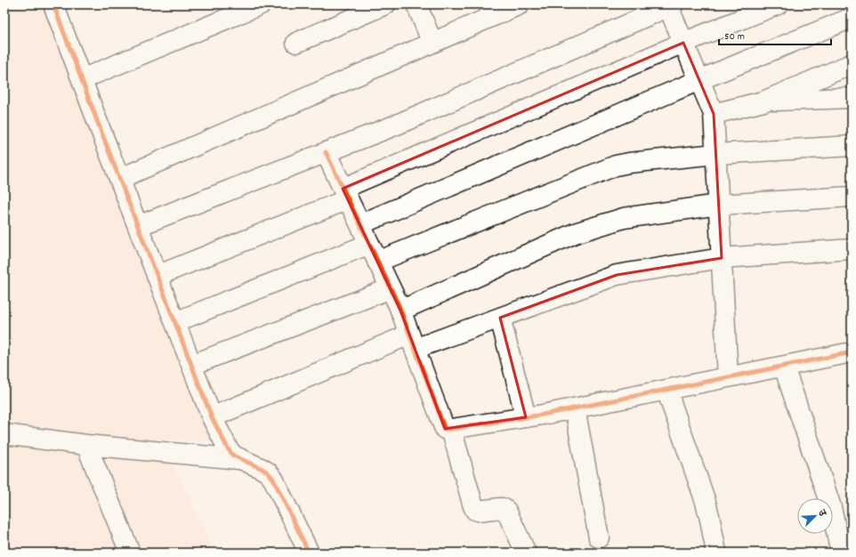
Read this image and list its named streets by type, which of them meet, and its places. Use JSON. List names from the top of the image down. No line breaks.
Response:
{"scale_bar":"50 m","north":"top right"}
